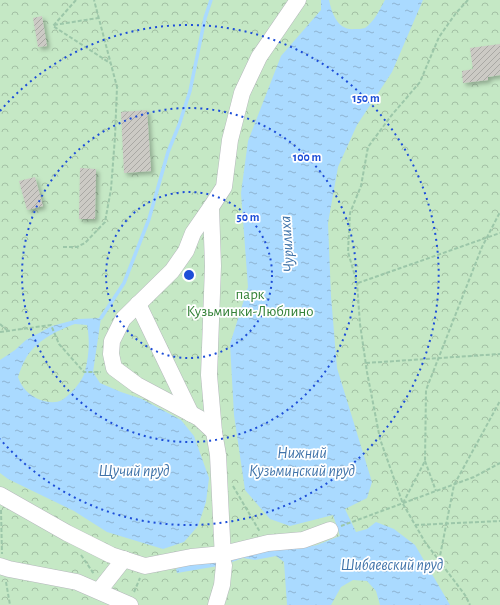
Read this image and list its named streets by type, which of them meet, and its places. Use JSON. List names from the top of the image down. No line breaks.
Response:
{"water":["Чурилиха","Нижний Кузьминский пруд","Щучий пруд","Шибаевский пруд"],"parks":["парк Кузьминки-Люблино"],"rings":["150 m","100 m","50 m"]}
